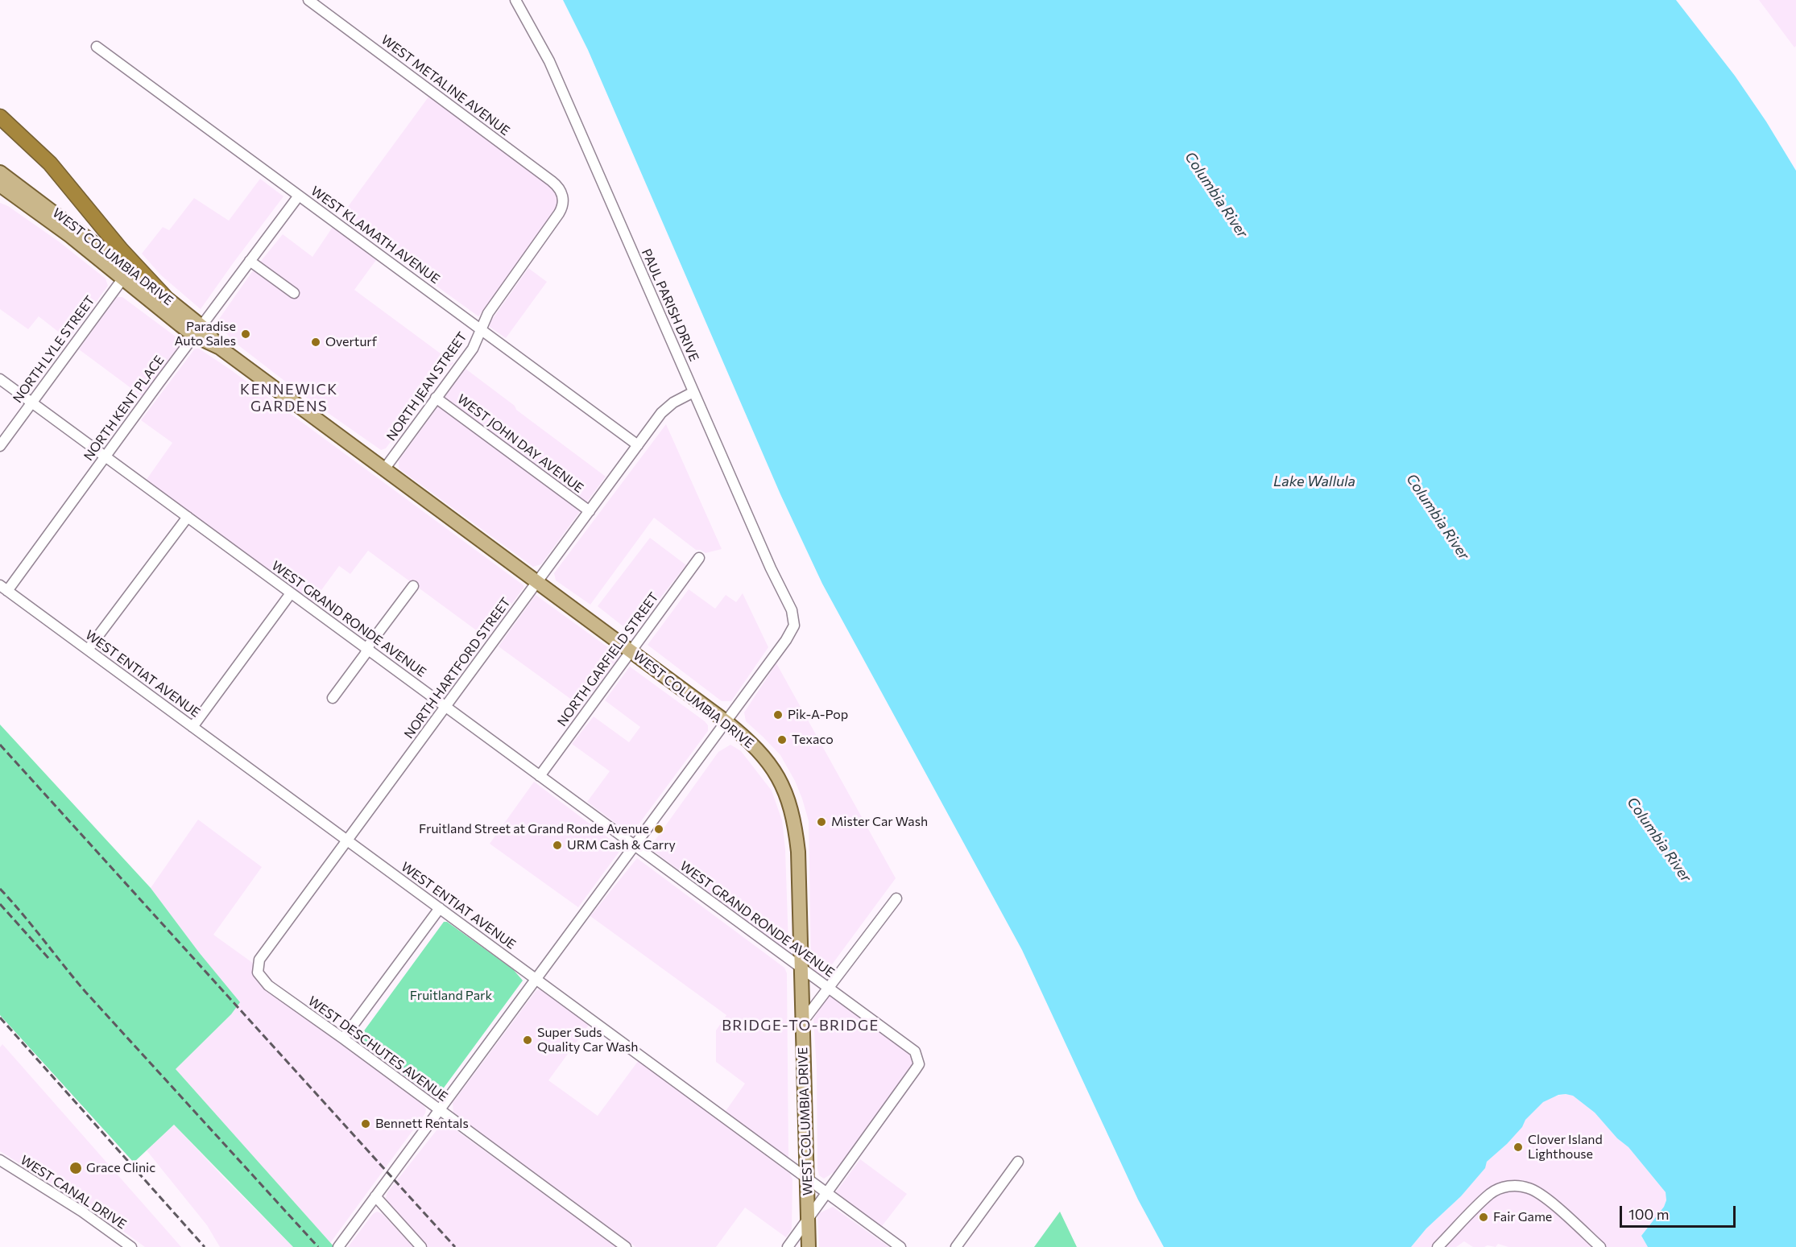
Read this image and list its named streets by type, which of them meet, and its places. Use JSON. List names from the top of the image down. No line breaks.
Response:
{"streets":{"main road":["WEST COLUMBIA DRIVE"],"street":["WEST METALINE AVENUE","WEST KLAMATH AVENUE","PAUL PARISH DRIVE","NORTH LYLE STREET","NORTH JEAN STREET","NORTH KENT PLACE","WEST JOHN DAY AVENUE","WEST GRAND RONDE AVENUE","NORTH GARFIELD STREET","NORTH HARTFORD STREET","WEST ENTIAT AVENUE","WEST DESCHUTES AVENUE","WEST CANAL DRIVE"]},"crossings":[["WEST METALINE AVENUE","NORTH JEAN STREET"],["WEST KLAMATH AVENUE","NORTH JEAN STREET"],["WEST KLAMATH AVENUE","NORTH KENT PLACE"],["WEST KLAMATH AVENUE","NORTH HARTFORD STREET"],["WEST COLUMBIA DRIVE","PAUL PARISH DRIVE"],["WEST COLUMBIA DRIVE","NORTH LYLE STREET"],["WEST COLUMBIA DRIVE","NORTH JEAN STREET"],["WEST COLUMBIA DRIVE","NORTH KENT PLACE"],["WEST COLUMBIA DRIVE","WEST GRAND RONDE AVENUE"],["WEST COLUMBIA DRIVE","NORTH GARFIELD STREET"],["WEST COLUMBIA DRIVE","NORTH HARTFORD STREET"],["WEST COLUMBIA DRIVE","WEST ENTIAT AVENUE"],["PAUL PARISH DRIVE","NORTH HARTFORD STREET"],["NORTH LYLE STREET","WEST GRAND RONDE AVENUE"],["NORTH JEAN STREET","WEST JOHN DAY AVENUE"],["NORTH KENT PLACE","WEST GRAND RONDE AVENUE"],["NORTH KENT PLACE","WEST ENTIAT AVENUE"],["WEST JOHN DAY AVENUE","NORTH HARTFORD STREET"],["WEST GRAND RONDE AVENUE","NORTH GARFIELD STREET"],["WEST GRAND RONDE AVENUE","NORTH HARTFORD STREET"],["WEST GRAND RONDE AVENUE","WEST ENTIAT AVENUE"],["NORTH HARTFORD STREET","WEST ENTIAT AVENUE"],["NORTH HARTFORD STREET","WEST DESCHUTES AVENUE"]],"districts":["KENNEWICK GARDENS","BRIDGE-TO-BRIDGE"],"water":["Columbia River","Lake Wallula"],"parks":["Fruitland Park"],"places":["Paradise Auto Sales","Overturf","Pik-A-Pop","Texaco","Mister Car Wash","Fruitland Street at Grand Ronde Avenue","URM Cash & Carry","Super Suds Quality Car Wash","Bennett Rentals","Clover Island Lighthouse","Grace Clinic","Fair Game"],"scale_bar":"100 m"}
